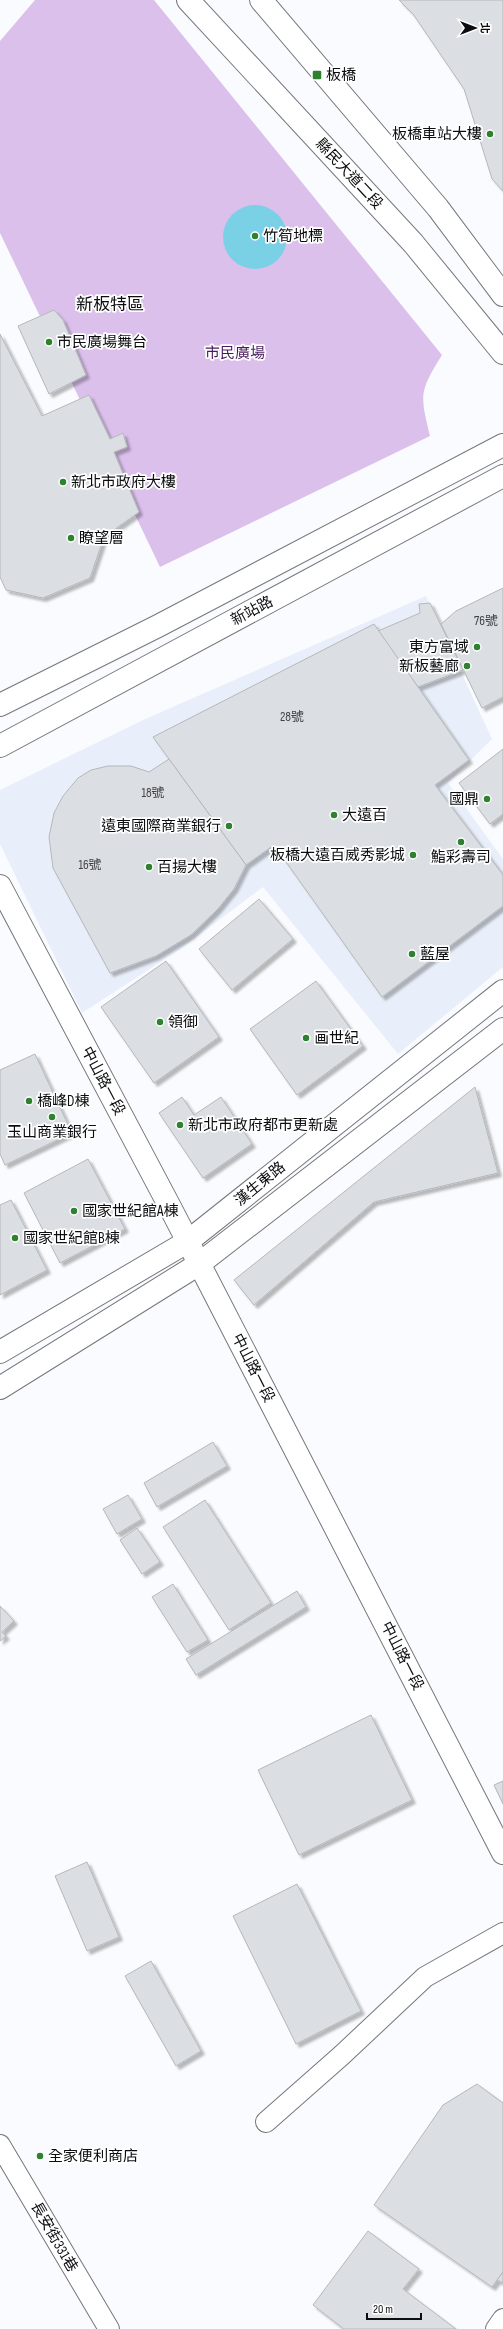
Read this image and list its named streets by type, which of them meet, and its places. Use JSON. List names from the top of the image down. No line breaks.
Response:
{"streets":{"street":["縣民大道二段","新站路","中山路一段","漢生東路","長安街331巷"]},"crossings":[["中山路一段","漢生東路"]],"districts":["新板特區"],"parks":["市民廣場"],"places":{"transit":["板橋"],"other":["板橋車站大樓","竹筍地標","市民廣場舞台","新北市政府大樓","瞭望層","東方富域","新板藝廊","國鼎","大遠百","遠東國際商業銀行","鮨彩壽司","板橋大遠百威秀影城","百揚大樓","藍屋","領御","画世紀","橋峰D棟","玉山商業銀行","新北市政府都市更新處","國家世紀館A棟","國家世紀館B棟","全家便利商店"]},"house_numbers":["76號","28號","18號","16號"],"scale_bar":"20 m","north":"right"}
